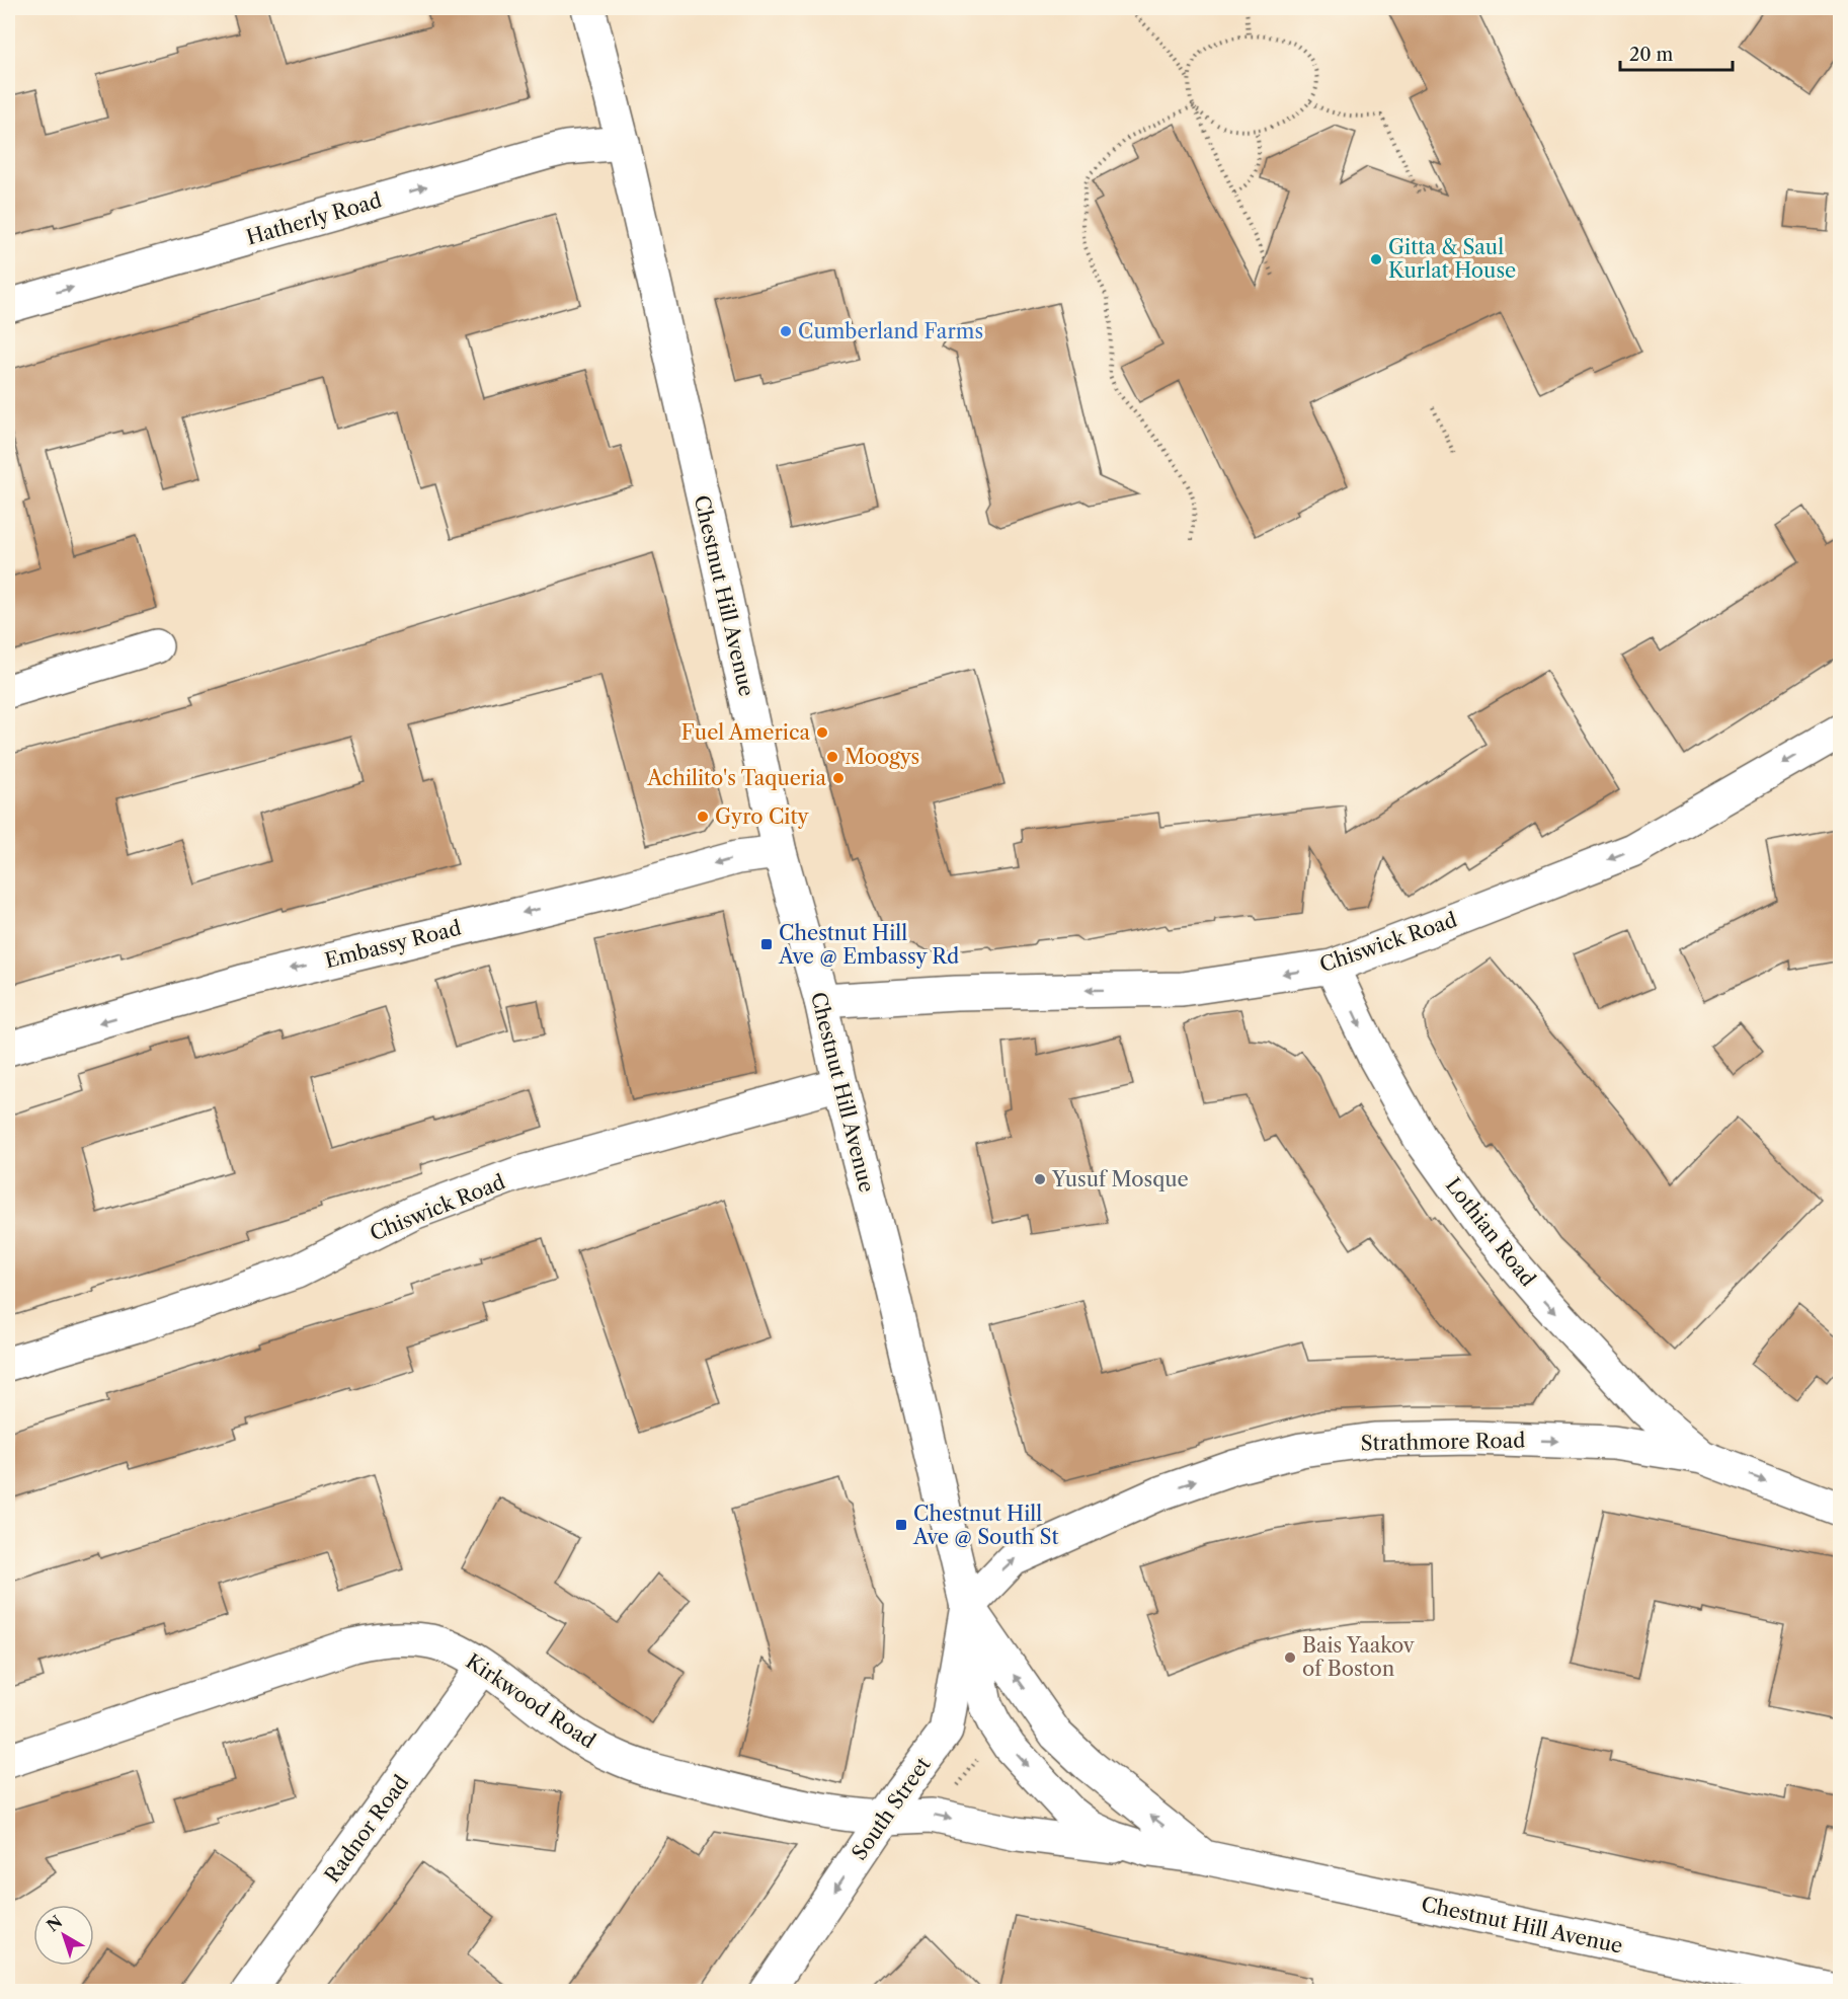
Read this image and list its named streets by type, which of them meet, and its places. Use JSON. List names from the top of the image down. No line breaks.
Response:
{"streets":{"street":["Hatherly Road","Chestnut Hill Avenue","Chiswick Road","Embassy Road","Lothian Road","Strathmore Road","Kirkwood Road","South Street","Radnor Road"]},"crossings":[["Hatherly Road","Chestnut Hill Avenue"],["Chestnut Hill Avenue","Chiswick Road"],["Chestnut Hill Avenue","Embassy Road"],["Chestnut Hill Avenue","Strathmore Road"],["Chestnut Hill Avenue","Kirkwood Road"],["Chestnut Hill Avenue","South Street"],["Chiswick Road","Lothian Road"],["Lothian Road","Strathmore Road"],["Strathmore Road","South Street"],["Kirkwood Road","South Street"],["Kirkwood Road","Radnor Road"]],"one_way":["Hatherly Road","Chiswick Road","Embassy Road","Lothian Road","Strathmore Road","South Street"],"places":{"other":["Gitta & Saul Kurlat House","Cumberland Farms","Fuel America","Moogys","Achilito's Taqueria","Gyro City","Yusuf Mosque","Bais Yaakov of Boston"],"transit":["Chestnut Hill Ave @ Embassy Rd","Chestnut Hill Ave @ South St"]},"scale_bar":"20 m","north":"top left"}
